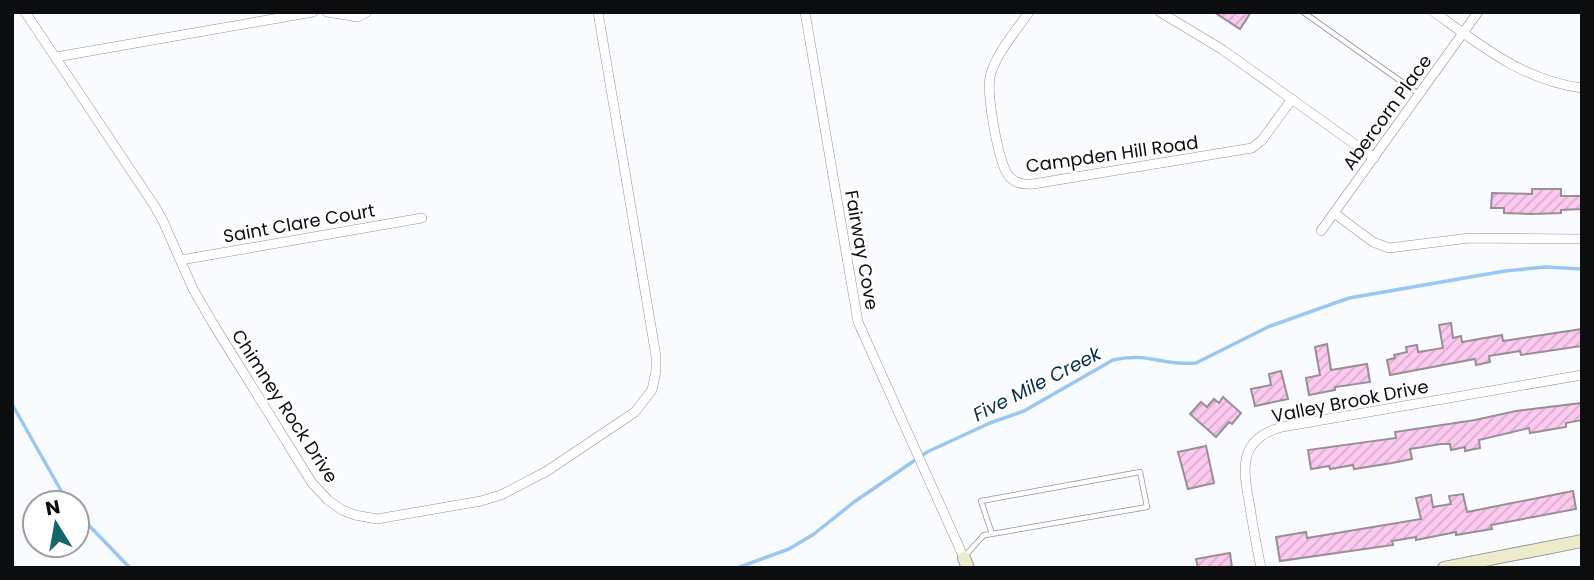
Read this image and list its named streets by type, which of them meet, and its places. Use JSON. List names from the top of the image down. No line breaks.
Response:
{"streets":{"street":["Abercorn Place","Campden Hill Road","Saint Clare Court","Fairway Cove","Valley Brook Drive","Chimney Rock Drive"]},"crossings":[["Saint Clare Court","Chimney Rock Drive"]],"water":["Five Mile Creek"],"north":"top"}
